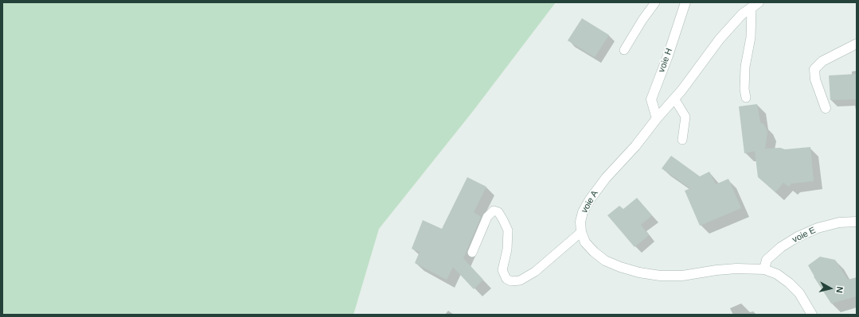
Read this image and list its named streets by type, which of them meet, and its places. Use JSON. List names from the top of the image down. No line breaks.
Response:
{"streets":{"street":["voie H","voie A","voie E"]},"crossings":[["voie H","voie A"],["voie A","voie E"]],"north":"right"}
